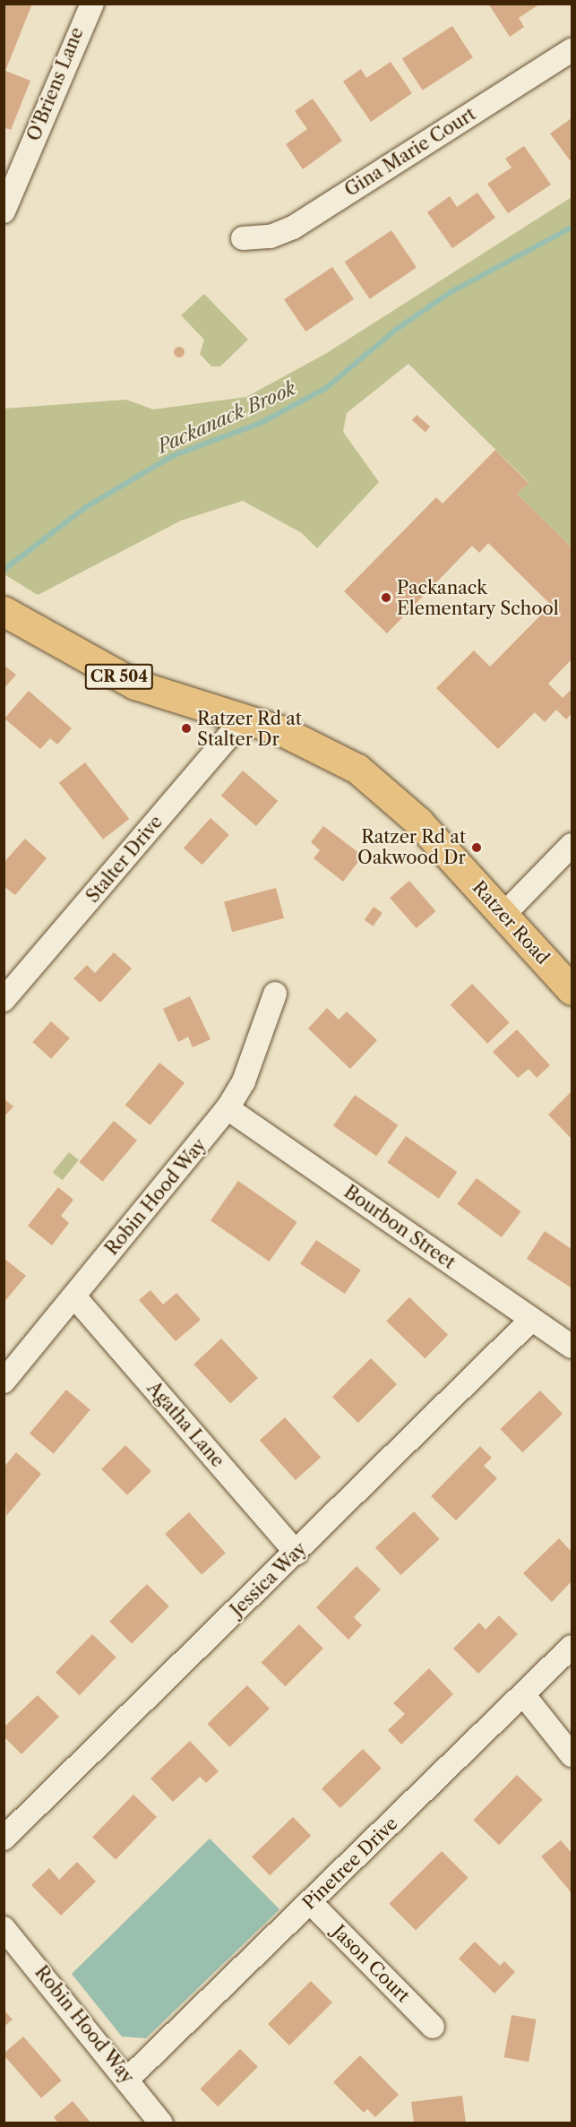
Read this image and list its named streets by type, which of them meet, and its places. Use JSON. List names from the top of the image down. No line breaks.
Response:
{"streets":{"main road":["CR 504","Ratzer Road"],"street":["O'Briens Lane","Gina Marie Court","Stalter Drive","Robin Hood Way","Bourbon Street","Agatha Lane","Jessica Way","Pinetree Drive","Jason Court"]},"crossings":[["Stalter Drive","Ratzer Road"],["Robin Hood Way","Bourbon Street"],["Robin Hood Way","Agatha Lane"],["Robin Hood Way","Pinetree Drive"],["Bourbon Street","Jessica Way"],["Agatha Lane","Jessica Way"],["Pinetree Drive","Jason Court"]],"water":["Packanack Brook"],"places":["Packanack Elementary School","Ratzer Rd at Stalter Dr","Ratzer Rd at Oakwood Dr"]}
